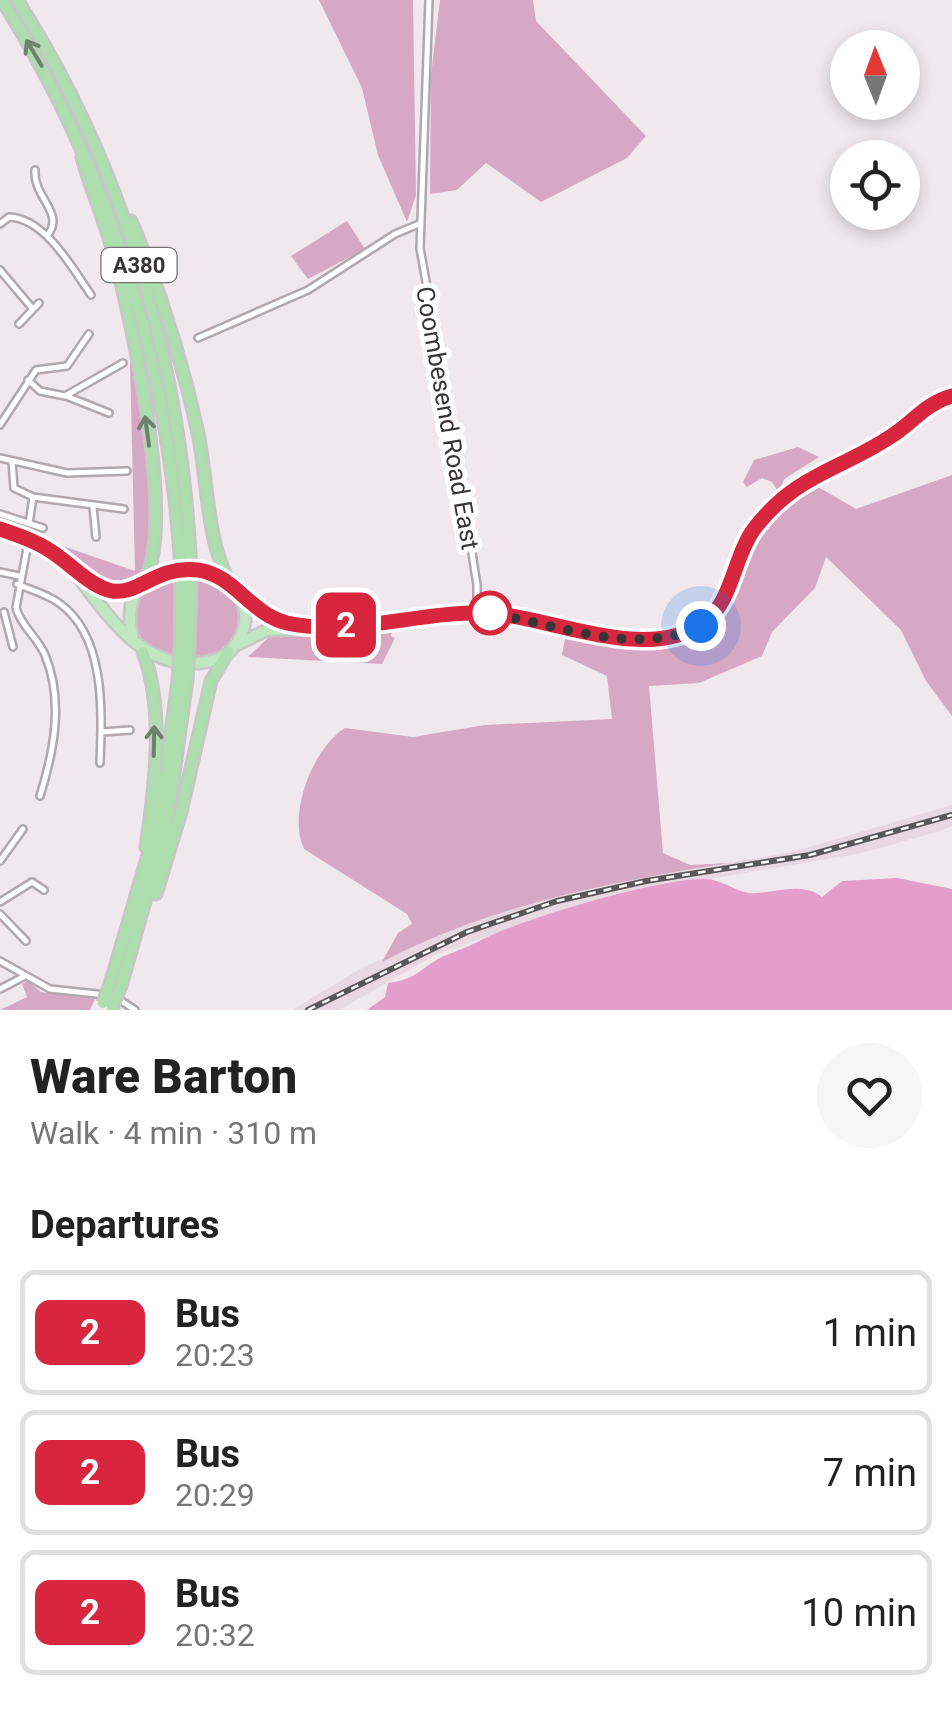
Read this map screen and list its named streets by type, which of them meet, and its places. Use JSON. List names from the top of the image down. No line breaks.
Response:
{"streets":{"highway":["A380"],"street":["Coombesend Road East"]},"lines":["bus line 2"],"north":"top","page":{"on_map":"2","heading":[["Ware Barton","Walk · 4 min · 310 m"],"Departures"],"list":[{"mark":"2","name":"Bus","note":"20:23","value":"1 min"},{"mark":"2","name":"Bus","note":"20:29","value":"7 min"},{"mark":"2","name":"Bus","note":"20:32","value":"10 min"}]}}
